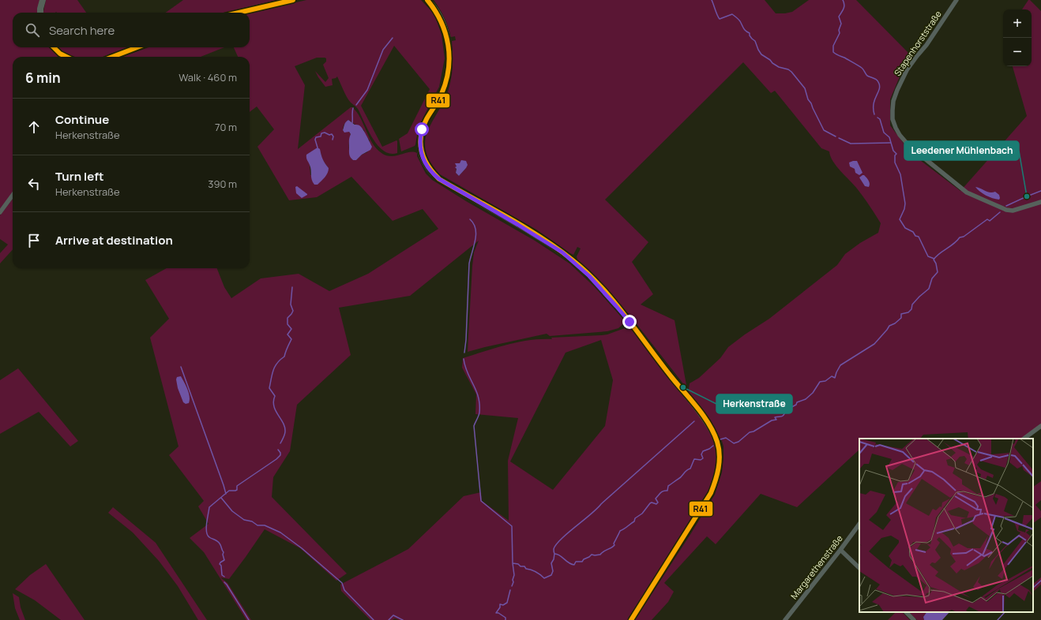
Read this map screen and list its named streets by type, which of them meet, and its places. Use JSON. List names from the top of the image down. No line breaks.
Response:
{"streets":{"street":["Stapenhorststraße","Margarethenstraße"]},"places":["Leedener Mühlenbach","Herkenstraße"],"lines":["transit line R41"],"page":{"map_buttons":["+","−"],"search":"Search here","heading":["6 min","Walk · 460 m"],"list":[["Continue","Herkenstraße","70 m"],["Turn left","Herkenstraße","390 m"],"Arrive at destination"]}}
